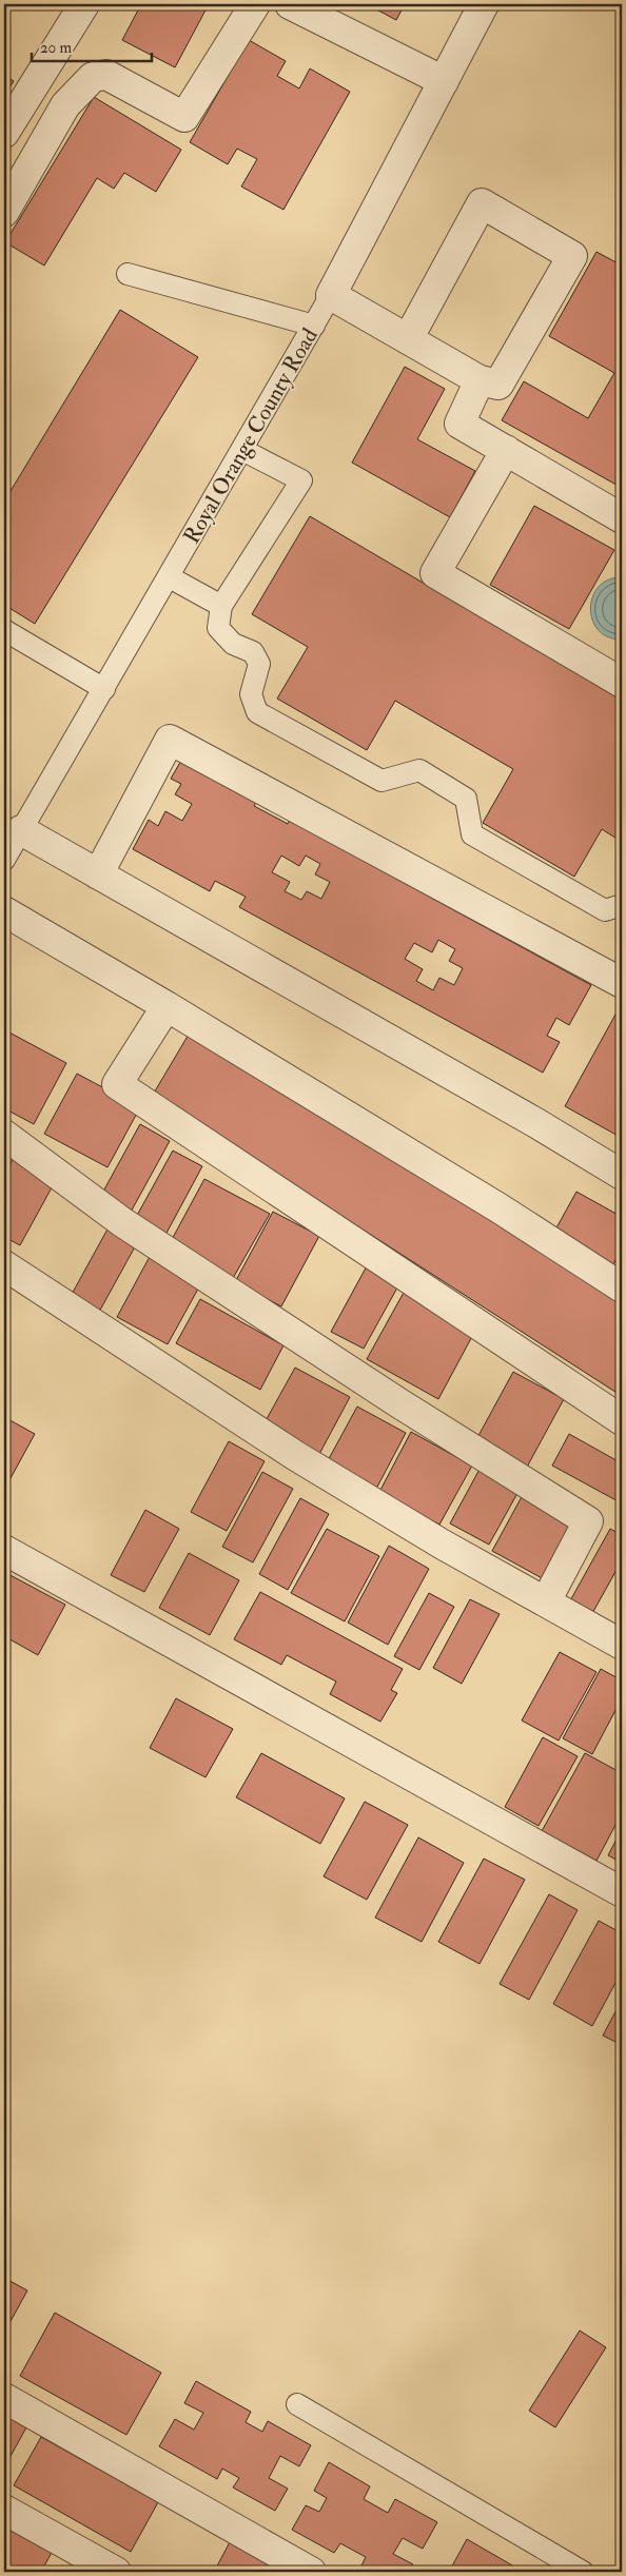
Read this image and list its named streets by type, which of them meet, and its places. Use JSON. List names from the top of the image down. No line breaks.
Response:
{"streets":{"street":["Royal Orange County Road"]},"scale_bar":"20 m"}
